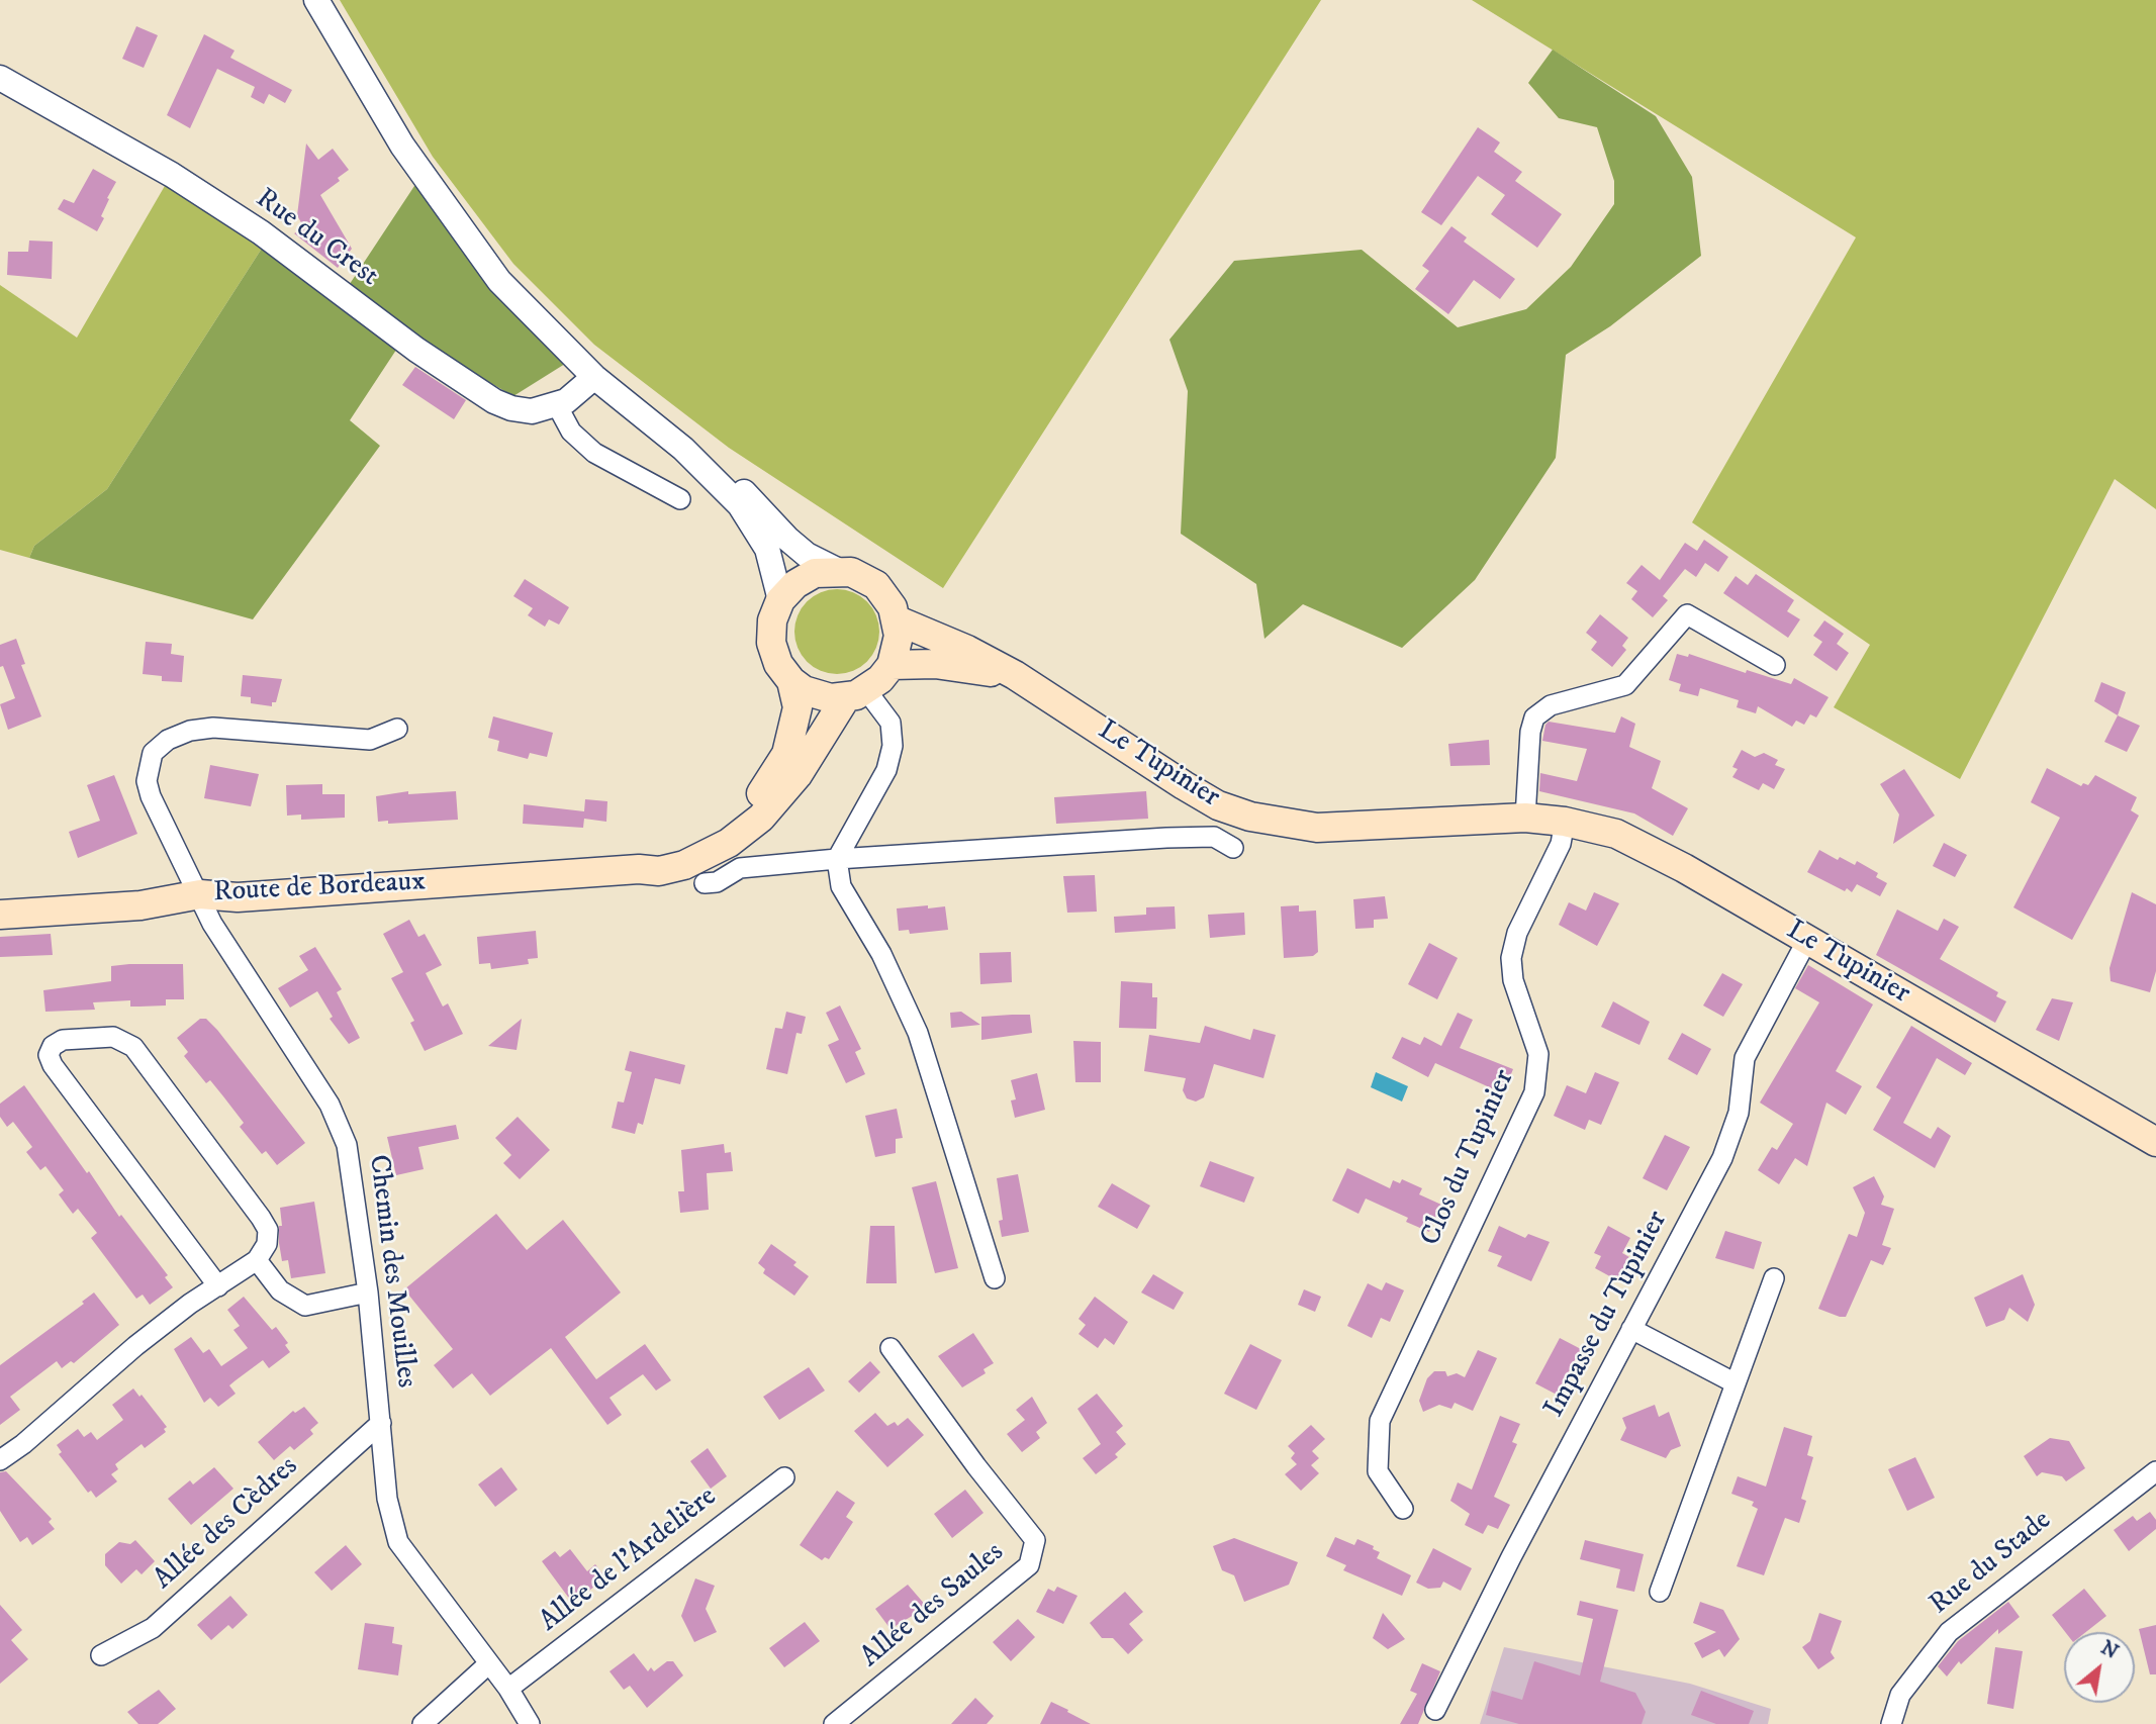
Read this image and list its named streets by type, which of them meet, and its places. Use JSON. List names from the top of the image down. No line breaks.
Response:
{"streets":{"main road":["Le Tupinier","Route de Bordeaux"],"street":["Rue du Crest","Clos du Tupinier","Chemin des Mouilles","Impasse du Tupinier","Allée des Cèdres","Allée de l'Ardelière","Rue du Stade","Allée des Saules"]},"crossings":[["Le Tupinier","Route de Bordeaux"],["Le Tupinier","Clos du Tupinier"],["Le Tupinier","Impasse du Tupinier"],["Route de Bordeaux","Chemin des Mouilles"],["Chemin des Mouilles","Allée des Cèdres"],["Chemin des Mouilles","Allée de l'Ardelière"]],"north":"top right"}
